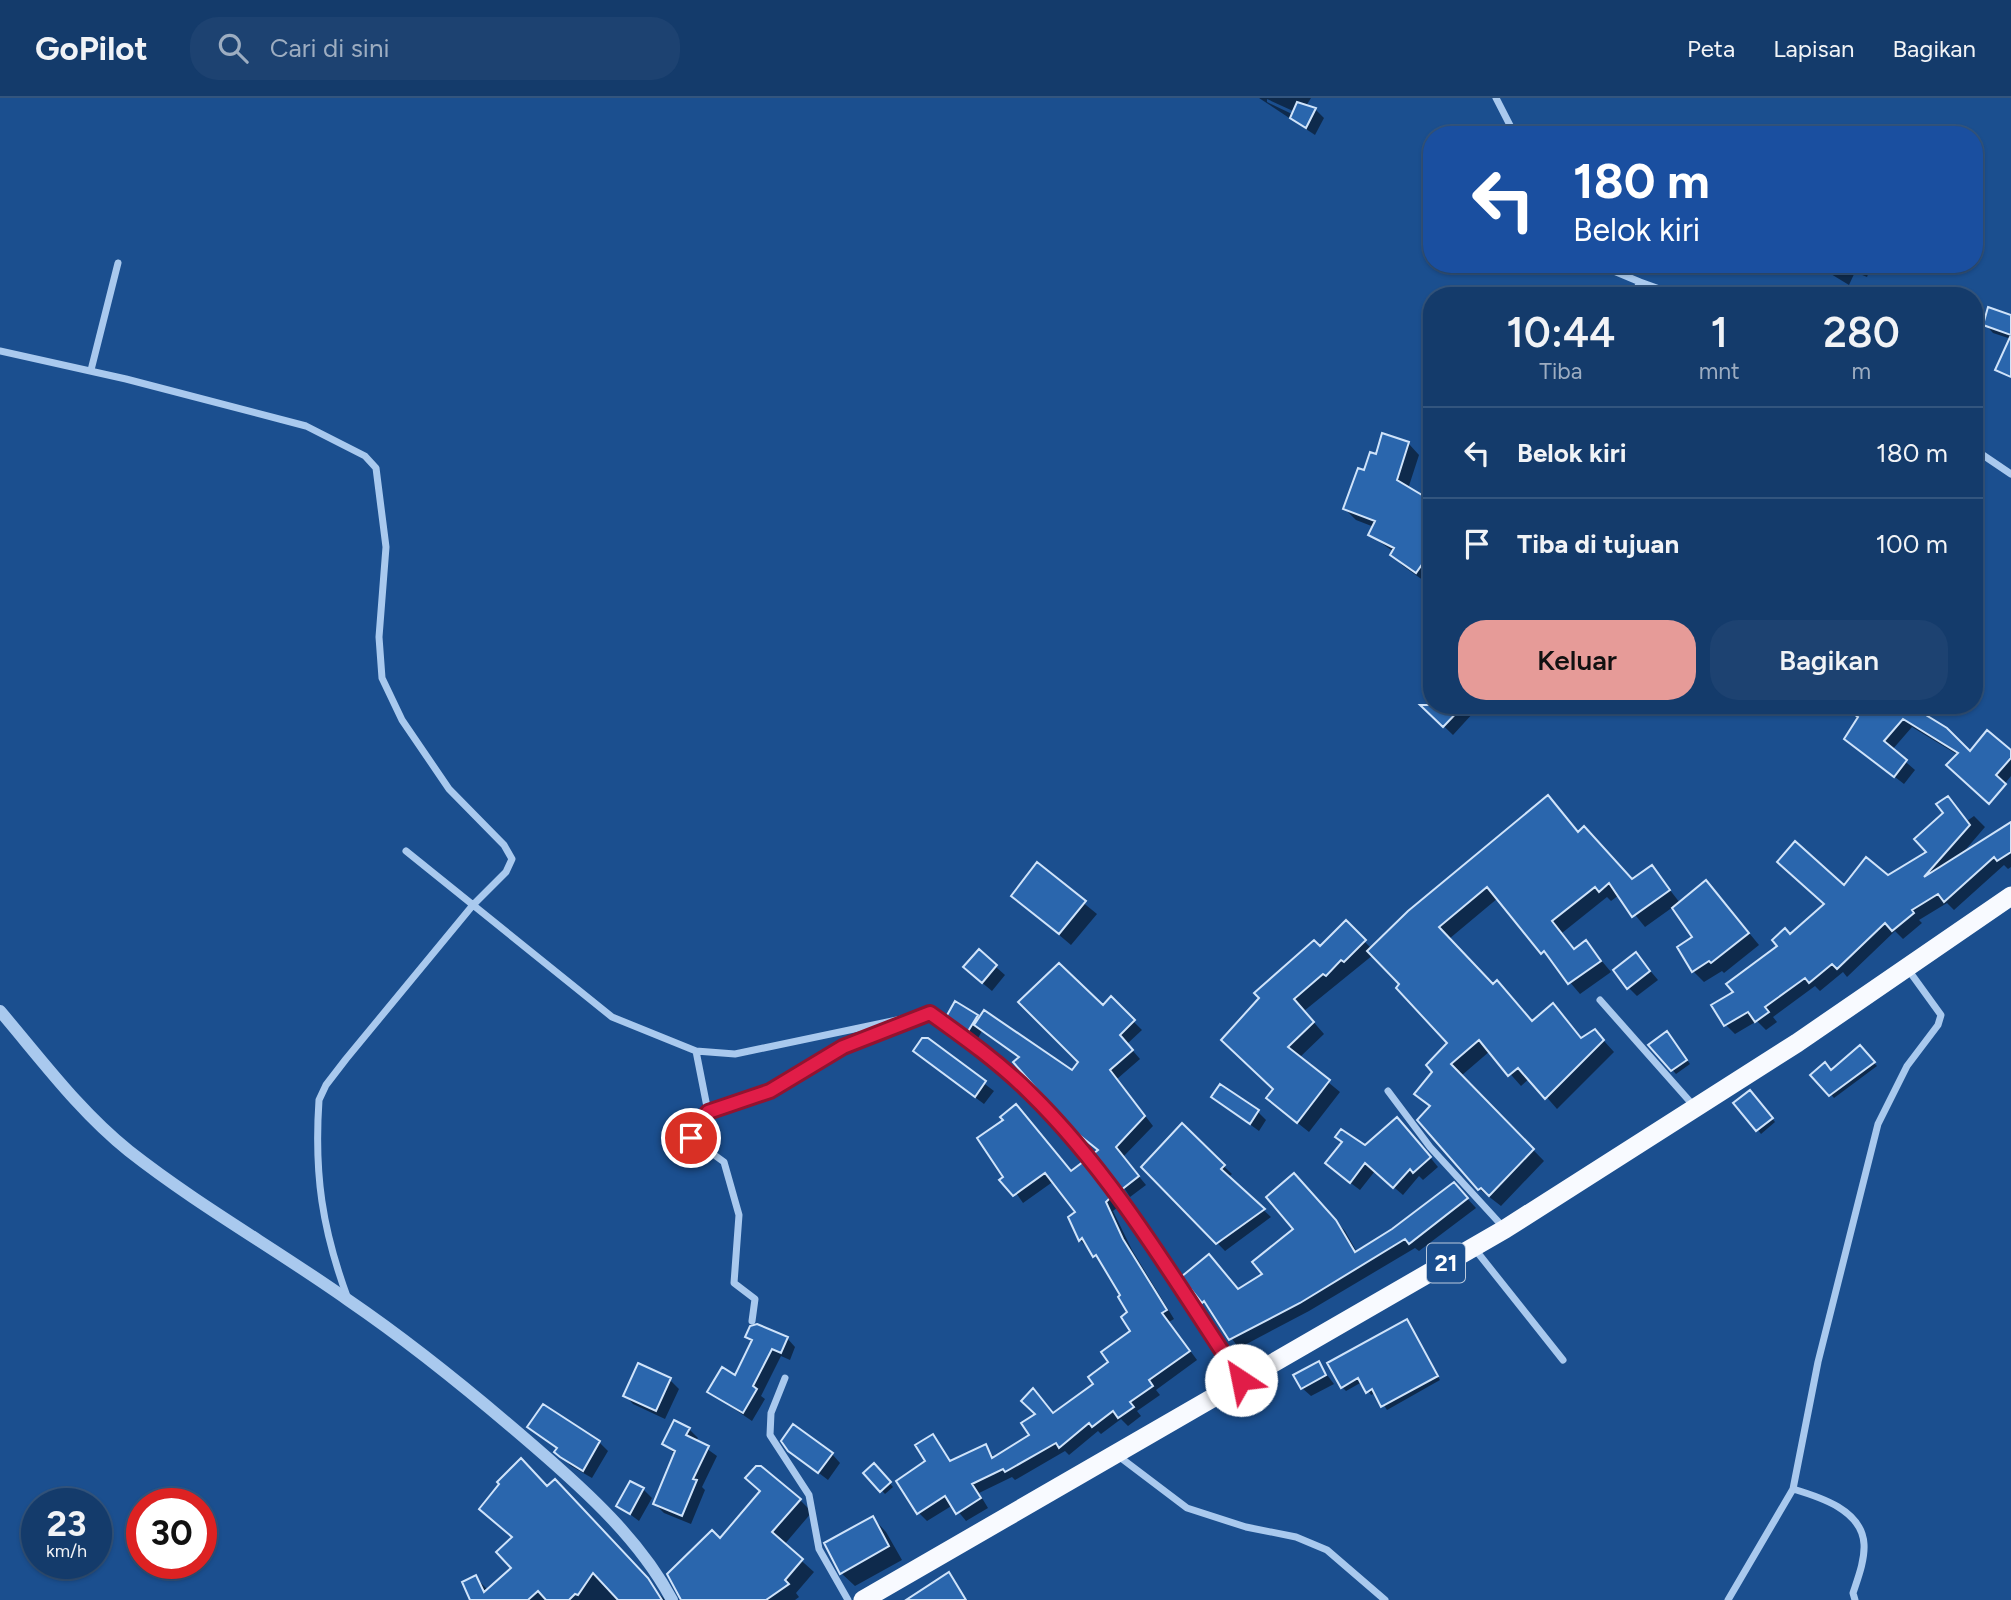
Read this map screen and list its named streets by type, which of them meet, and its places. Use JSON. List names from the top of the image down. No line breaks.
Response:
{"streets":{"highway":["21"]},"page":{"header":"GoPilot","search":"Cari di sini","nav":["Peta","Lapisan","Bagikan"],"turn":["180 m","Belok kiri"],"eta":["10:44","Tiba","1","mnt","280","m"],"list":[{"name":"Belok kiri","value":"180 m"},{"name":"Tiba di tujuan","value":"100 m"}],"buttons":["Keluar","Bagikan"],"speed":"23 km/h","limit":"30"}}
